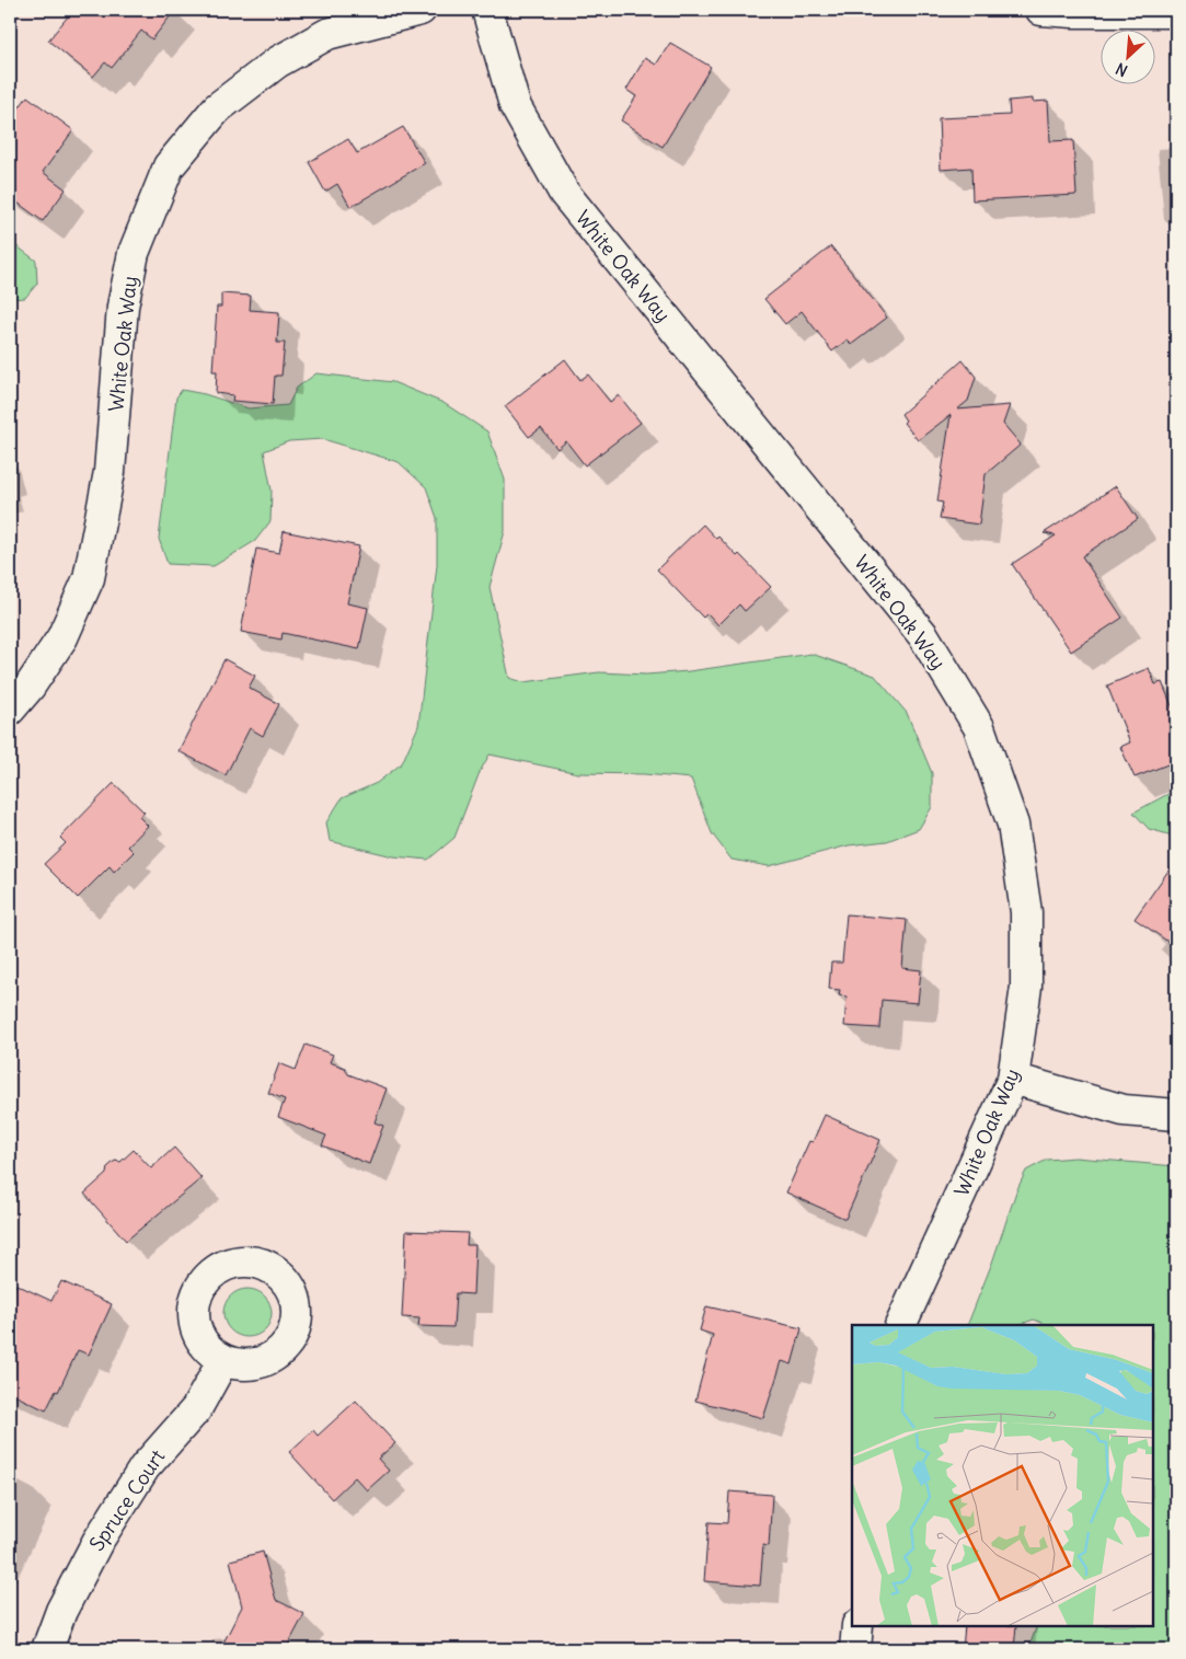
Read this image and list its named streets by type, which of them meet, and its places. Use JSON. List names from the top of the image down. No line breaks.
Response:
{"streets":{"street":["White Oak Way","Spruce Court"]},"north":"bottom left"}
